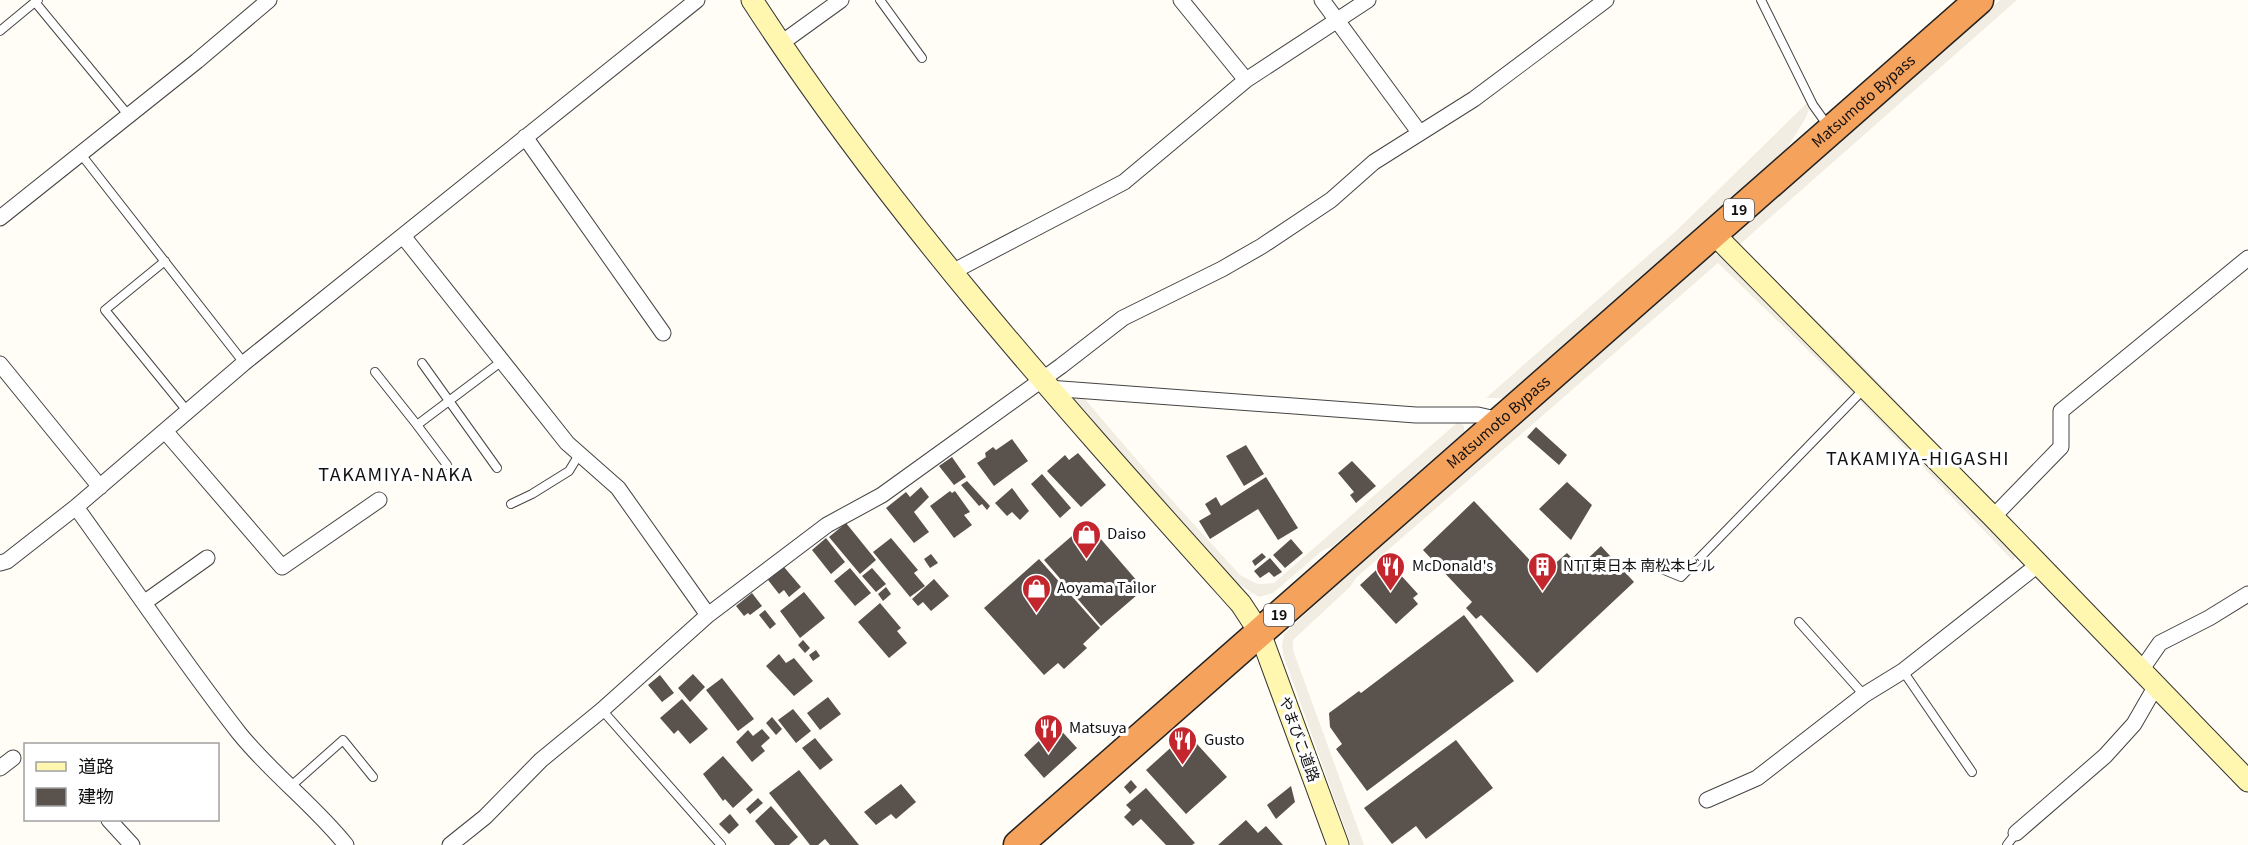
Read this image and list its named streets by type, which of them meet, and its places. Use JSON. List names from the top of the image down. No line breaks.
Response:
{"streets":{"highway":["Matsumoto Bypass","19"],"street":["やまびこ道路"]},"crossings":[["Matsumoto Bypass","やまびこ道路"]],"districts":["TAKAMIYA-HIGASHI","TAKAMIYA-NAKA"],"places":{"shop":["Daiso","Aoyama Tailor"],"restaurant":["McDonald's","Matsuya","Gusto"],"building":["NTT東日本 南松本ビル"]},"legend":["道路","建物"]}
